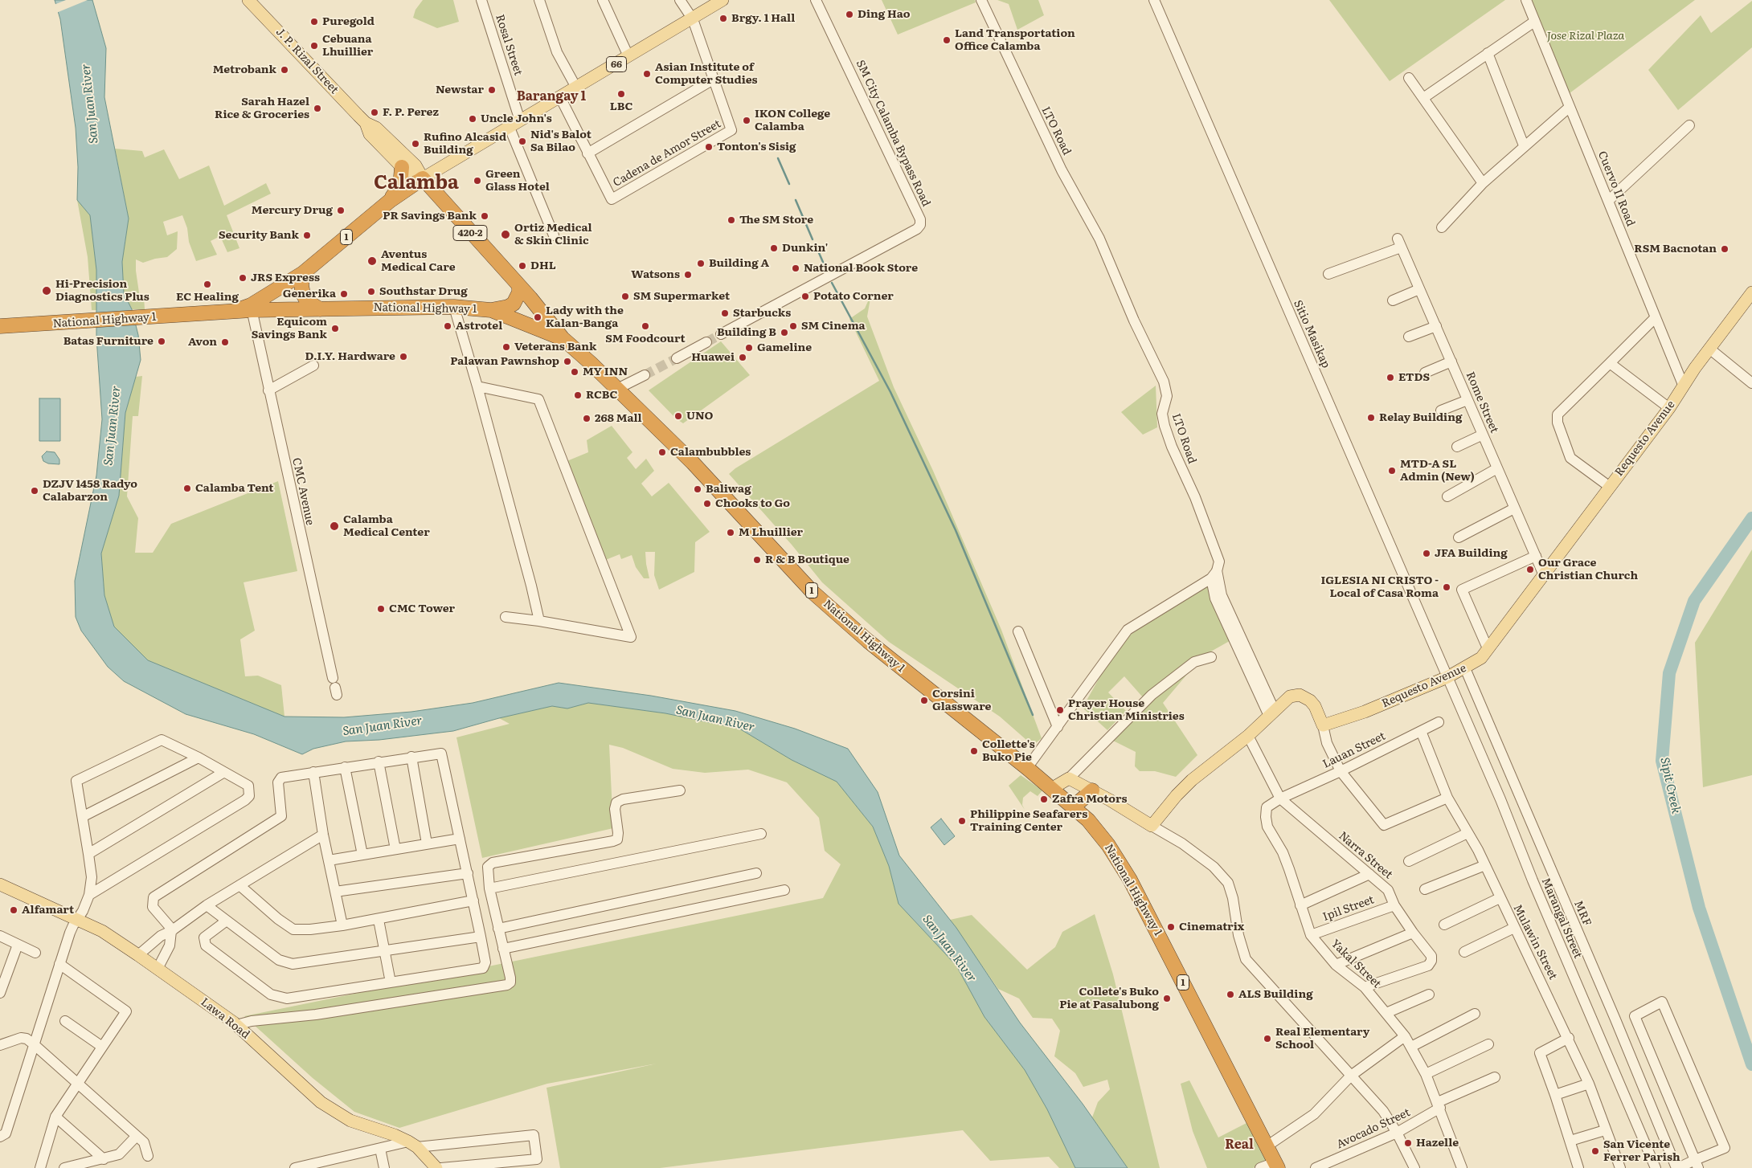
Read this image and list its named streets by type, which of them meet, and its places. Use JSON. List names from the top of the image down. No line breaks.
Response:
{"streets":{"highway":["420-2","1","National Highway 1"],"main road":["J. P. Rizal Street","66","Requesto Avenue","Lawa Road"],"street":["Rosal Street","LTO Road","SM City Calamba Bypass Road","Cadena de Amor Street","Cuervo II Road","Sitio Masikap","Rome Street","CMC Avenue","Lauan Street","Narra Street","Ipil Street","MRF","Marangal Street","Mulawin Street","Yakal Street","Avocado Street"]},"crossings":[["Rosal Street","66"],["J. P. Rizal Street","66"],["J. P. Rizal Street","420-2"],["J. P. Rizal Street","National Highway 1"],["66","Cadena de Amor Street"],["66","420-2"],["66","National Highway 1"],["Cuervo II Road","Requesto Avenue"],["420-2","1"],["420-2","National Highway 1"],["1","National Highway 1"],["National Highway 1","CMC Avenue"],["Sitio Masikap","Requesto Avenue"],["Sitio Masikap","Marangal Street"],["Rome Street","Requesto Avenue"],["Requesto Avenue","MRF"],["Requesto Avenue","Marangal Street"],["Lauan Street","Narra Street"],["Lauan Street","Mulawin Street"],["Lauan Street","Yakal Street"],["Narra Street","Ipil Street"],["Narra Street","Yakal Street"],["Ipil Street","Yakal Street"],["Yakal Street","Avocado Street"]],"districts":["Barangay 1","Calamba","Real"],"water":["San Juan River","Sipit Creek"],"parks":["Jose Rizal Plaza"],"places":["Ding Hao","Brgy. 1 Hall","Puregold","Land Transportation Office Calamba","Cebuana Lhuillier","Metrobank","Asian Institute of Computer Studies","Newstar","LBC","Sarah Hazel Rice & Groceries","F. P. Perez","Uncle John's","IKON College Calamba","Nid's Balot Sa Bilao","Rufino Alcasid Building","Tonton's Sisig","Green Glass Hotel","Mercury Drug","PR Savings Bank","The SM Store","Ortiz Medical & Skin Clinic","Security Bank","Dunkin'","RSM Bacnotan","Aventus Medical Care","Building A","DHL","National Book Store","Watsons","JRS Express","EC Healing","Hi-Precision Diagnostics Plus","Southstar Drug","Generika","SM Supermarket","Potato Corner","Starbucks","Lady with the Kalan-Banga","Astrotel","SM Foodcourt","SM Cinema","Equicom Savings Bank","Building B","Batas Furniture","Avon","Veterans Bank","Gameline","D.I.Y. Hardware","Huawei","Palawan Pawnshop","MY INN","ETDS","RCBC","UNO","Relay Building","268 Mall","Calambubbles","MTD-A SL Admin (New)","Calamba Tent","Baliwag","DZJV 1458 Radyo Calabarzon","Chooks to Go","Calamba Medical Center","M Lhuillier","JFA Building","R & B Boutique","Our Grace Christian Church","IGLESIA NI CRISTO - Local of Casa Roma","CMC Tower","Corsini Glassware","Prayer House Christian Ministries","Collette's Buko Pie","Zafra Motors","Philippine Seafarers Training Center","Alfamart","Cinematrix","ALS Building","Collete's Buko Pie at Pasalubong","Real Elementary School","Hazelle","San Vicente Ferrer Parish"]}
